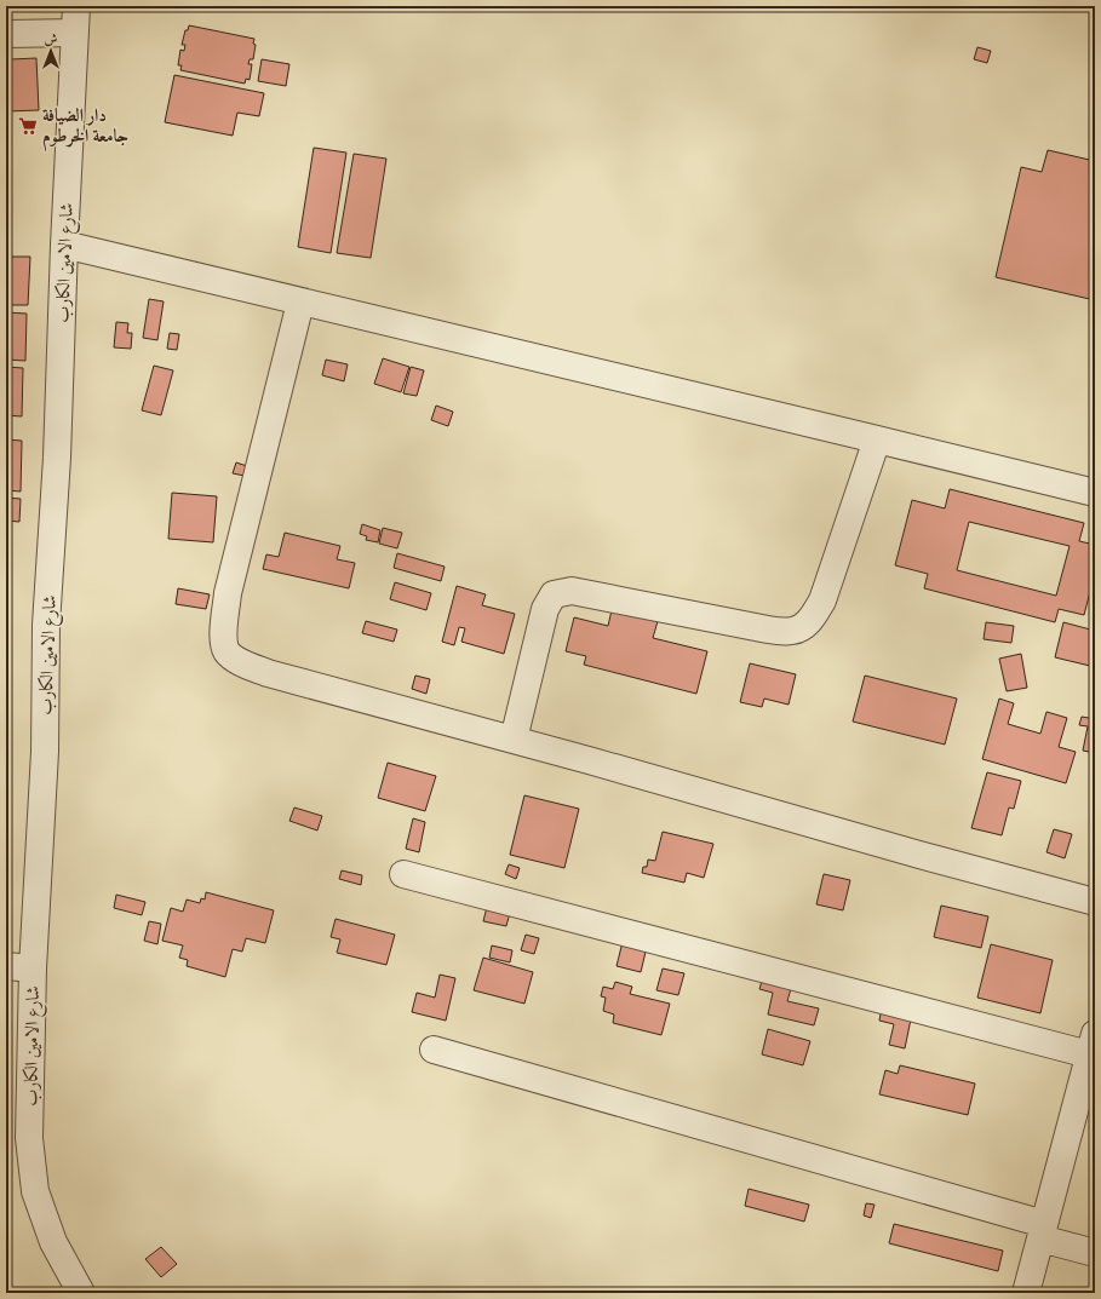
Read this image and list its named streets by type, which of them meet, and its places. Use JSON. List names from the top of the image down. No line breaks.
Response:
{"streets":{"street":["شارع الامين الكارب"]},"places":{"supermarket":["دار الضيافة جامعة الخرطوم"]},"north":"top"}
